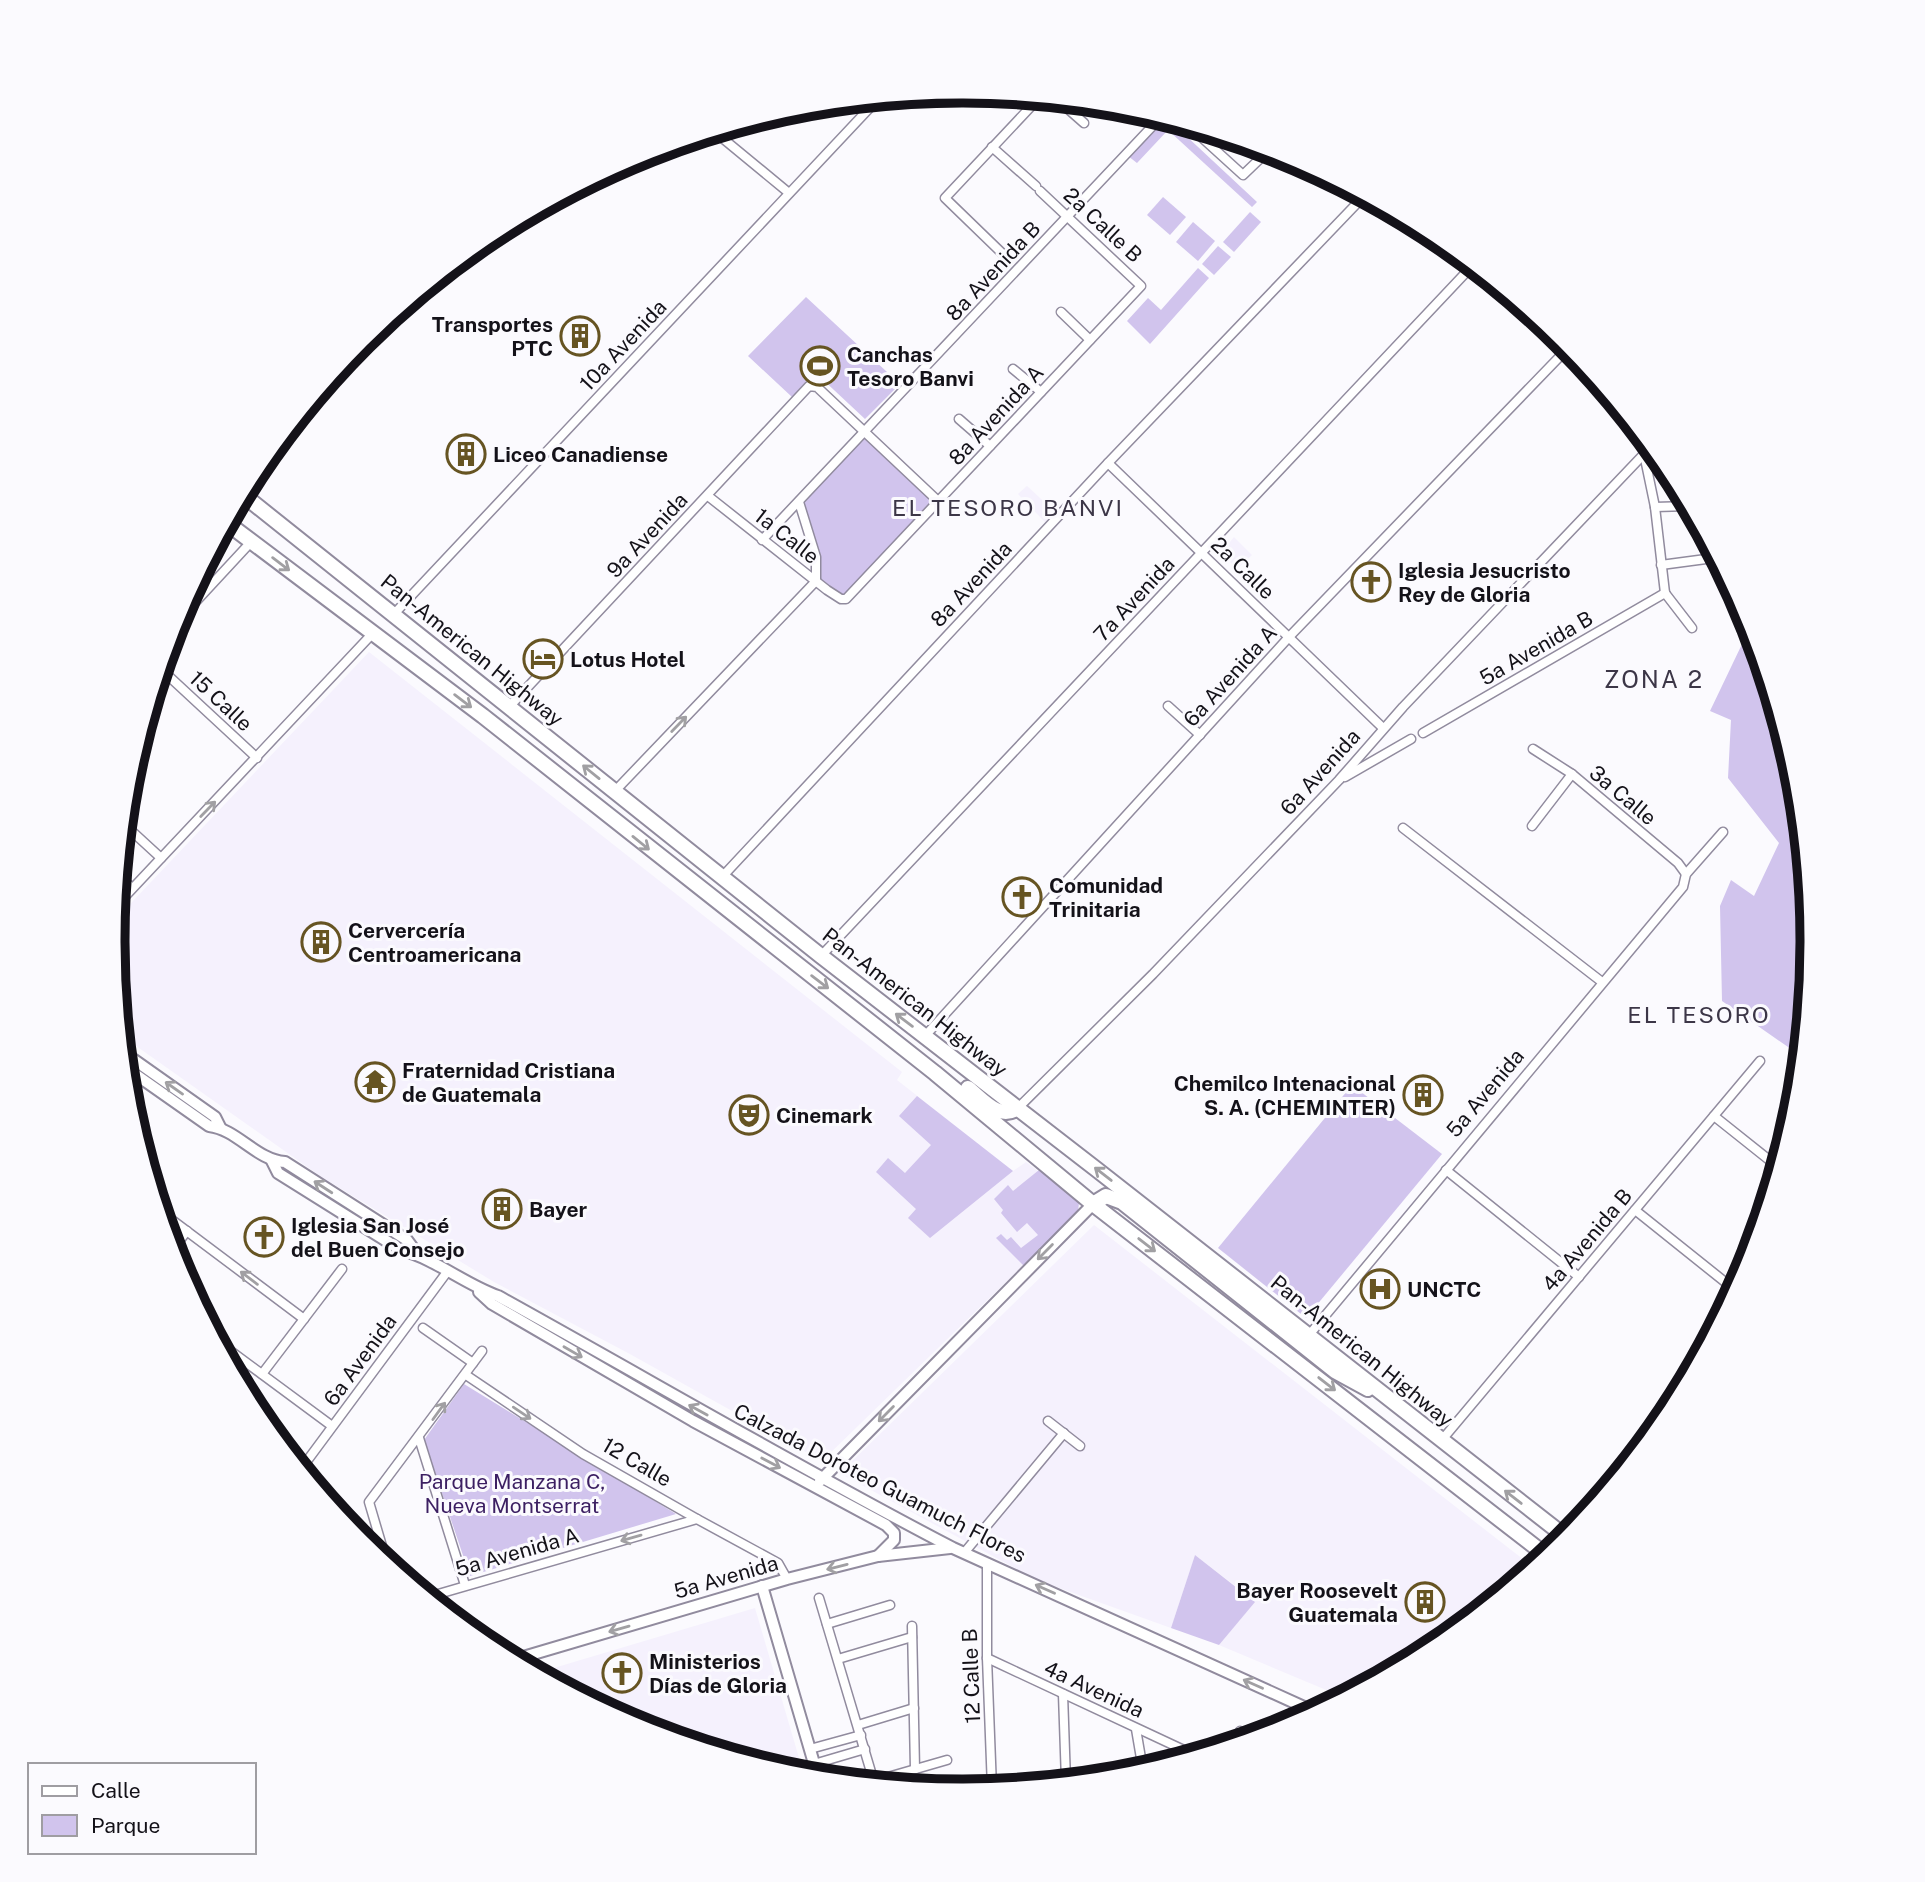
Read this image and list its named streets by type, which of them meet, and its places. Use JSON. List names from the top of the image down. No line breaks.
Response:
{"streets":{"highway":["Pan-American Highway"],"main road":["5a Avenida","Calzada Doroteo Guamuch Flores"],"street":["2a Calle B","8a Avenida B","10a Avenida","8a Avenida A","9a Avenida","1a Calle","2a Calle","8a Avenida","7a Avenida","5a Avenida B","6a Avenida A","15 Calle","6a Avenida","3a Calle","4a Avenida B","12 Calle","5a Avenida A","12 Calle B","4a Avenida"]},"crossings":[["2a Calle B","8a Avenida B"],["2a Calle B","8a Avenida A"],["8a Avenida B","9a Avenida"],["8a Avenida B","1a Calle"],["10a Avenida","Pan-American Highway"],["8a Avenida A","1a Calle"],["9a Avenida","1a Calle"],["9a Avenida","Pan-American Highway"],["2a Calle","8a Avenida"],["2a Calle","7a Avenida"],["2a Calle","6a Avenida A"],["2a Calle","6a Avenida"],["8a Avenida","Pan-American Highway"],["7a Avenida","Pan-American Highway"],["Pan-American Highway","6a Avenida A"],["Pan-American Highway","6a Avenida"],["Pan-American Highway","5a Avenida"],["Pan-American Highway","4a Avenida B"],["6a Avenida","Calzada Doroteo Guamuch Flores"],["3a Calle","5a Avenida"],["5a Avenida","12 Calle"],["5a Avenida","Calzada Doroteo Guamuch Flores"],["12 Calle","5a Avenida A"],["Calzada Doroteo Guamuch Flores","12 Calle B"],["12 Calle B","4a Avenida"]],"one_way":["12 Calle","5a Avenida A"],"districts":["EL TESORO BANVI","ZONA 2","EL TESORO"],"parks":["Parque Manzana C, Nueva Montserrat"],"places":{"building":["Transportes PTC","Liceo Canadiense","Cervercería Centroamericana","Chemilco Intenacional S. A. (CHEMINTER)","Bayer","Bayer Roosevelt Guatemala"],"sports":["Canchas Tesoro Banvi"],"church":["Iglesia Jesucristo Rey de Gloria","Comunidad Trinitaria","Iglesia San José del Buen Consejo","Ministerios Días de Gloria"],"hotel":["Lotus Hotel"],"temple":["Fraternidad Cristiana de Guatemala"],"theatre":["Cinemark"],"hospital":["UNCTC"]},"legend":["Calle","Parque"]}
